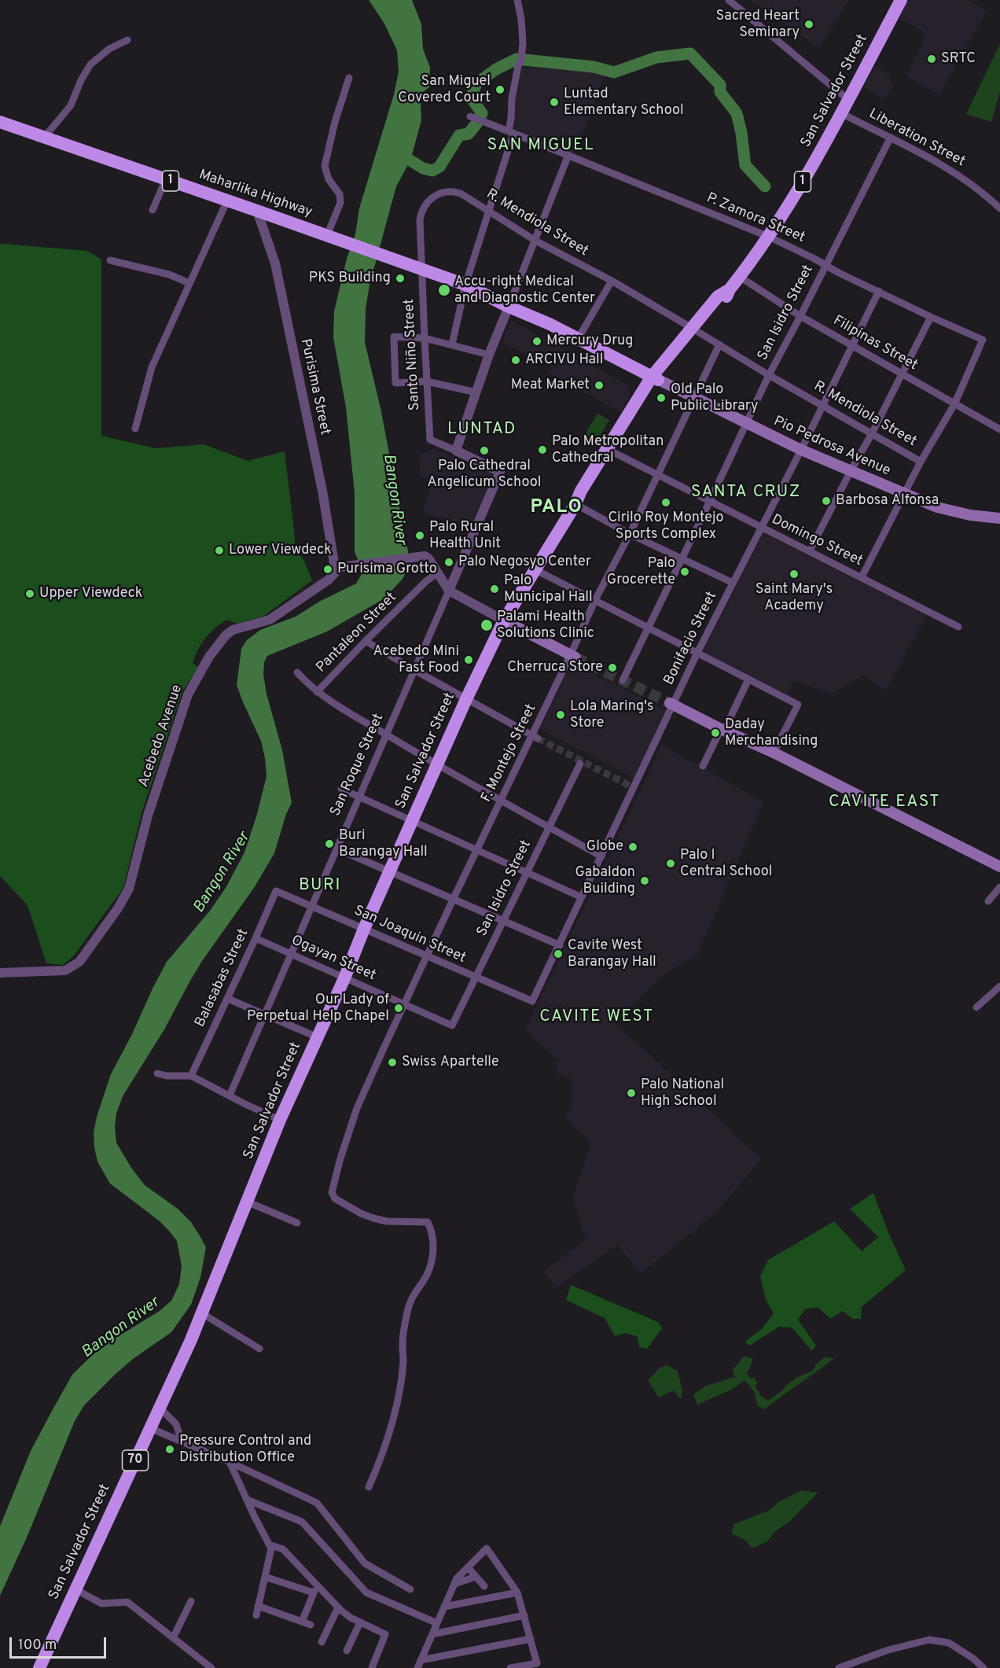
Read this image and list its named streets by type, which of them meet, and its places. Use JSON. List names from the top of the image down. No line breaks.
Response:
{"streets":{"highway":["San Salvador Street","1","Maharlika Highway","70"],"main road":["Pio Pedrosa Avenue"],"street":["Liberation Street","P. Zamora Street","R. Mendiola Street","San Isidro Street","Filipinas Street","Santo Niño Street","Purisima Street","Domingo Street","Pantaleon Street","Bonifacio Street","Acebedo Avenue","F. Montejo Street","San Roque Street","San Joaquin Street","Ogayan Street","Balasabas Street"]},"crossings":[["San Salvador Street","Liberation Street"],["San Salvador Street","1"],["San Salvador Street","P. Zamora Street"],["San Salvador Street","R. Mendiola Street"],["San Salvador Street","Filipinas Street"],["San Salvador Street","Pio Pedrosa Avenue"],["San Salvador Street","Domingo Street"],["San Salvador Street","San Joaquin Street"],["San Salvador Street","Ogayan Street"],["Liberation Street","San Isidro Street"],["1","Maharlika Highway"],["1","R. Mendiola Street"],["1","Santo Niño Street"],["1","Pio Pedrosa Avenue"],["Maharlika Highway","R. Mendiola Street"],["Maharlika Highway","Santo Niño Street"],["Maharlika Highway","Purisima Street"],["P. Zamora Street","San Isidro Street"],["P. Zamora Street","Filipinas Street"],["P. Zamora Street","Bonifacio Street"],["R. Mendiola Street","San Isidro Street"],["R. Mendiola Street","Santo Niño Street"],["R. Mendiola Street","Bonifacio Street"],["R. Mendiola Street","F. Montejo Street"],["San Isidro Street","Filipinas Street"],["San Isidro Street","Pio Pedrosa Avenue"],["San Isidro Street","Domingo Street"],["San Isidro Street","San Joaquin Street"],["San Isidro Street","Ogayan Street"],["Filipinas Street","Bonifacio Street"],["Santo Niño Street","San Roque Street"],["Purisima Street","Acebedo Avenue"],["Pio Pedrosa Avenue","Bonifacio Street"],["Pio Pedrosa Avenue","F. Montejo Street"],["Domingo Street","Bonifacio Street"],["Domingo Street","F. Montejo Street"],["Bonifacio Street","San Joaquin Street"],["F. Montejo Street","San Joaquin Street"],["F. Montejo Street","Ogayan Street"],["San Roque Street","San Joaquin Street"],["San Roque Street","Ogayan Street"],["San Joaquin Street","Balasabas Street"],["Ogayan Street","Balasabas Street"]],"districts":["SAN MIGUEL","LUNTAD","SANTA CRUZ","PALO","CAVITE EAST","BURI","CAVITE WEST"],"water":["Bangon River"],"places":["Sacred Heart Seminary","SRTC","San Miguel Covered Court","Luntad Elementary School","PKS Building","Accu-right Medical and Diagnostic Center","Mercury Drug","ARCIVU Hall","Meat Market","Old Palo Public Library","Palo Metropolitan Cathedral","Palo Cathedral Angelicum School","Barbosa Alfonsa","Cirilo Roy Montejo Sports Complex","Palo Rural Health Unit","Lower Viewdeck","Palo Negosyo Center","Purisima Grotto","Palo Grocerette","Saint Mary's Academy","Palo Municipal Hall","Upper Viewdeck","Palami Health Solutions Clinic","Acebedo Mini Fast Food","Cherruca Store","Lola Maring's Store","Daday Merchandising","Buri Barangay Hall","Globe","Palo I Central School","Gabaldon Building","Cavite West Barangay Hall","Our Lady of Perpetual Help Chapel","Swiss Apartelle","Palo National High School","Pressure Control and Distribution Office"],"scale_bar":"100 m"}
